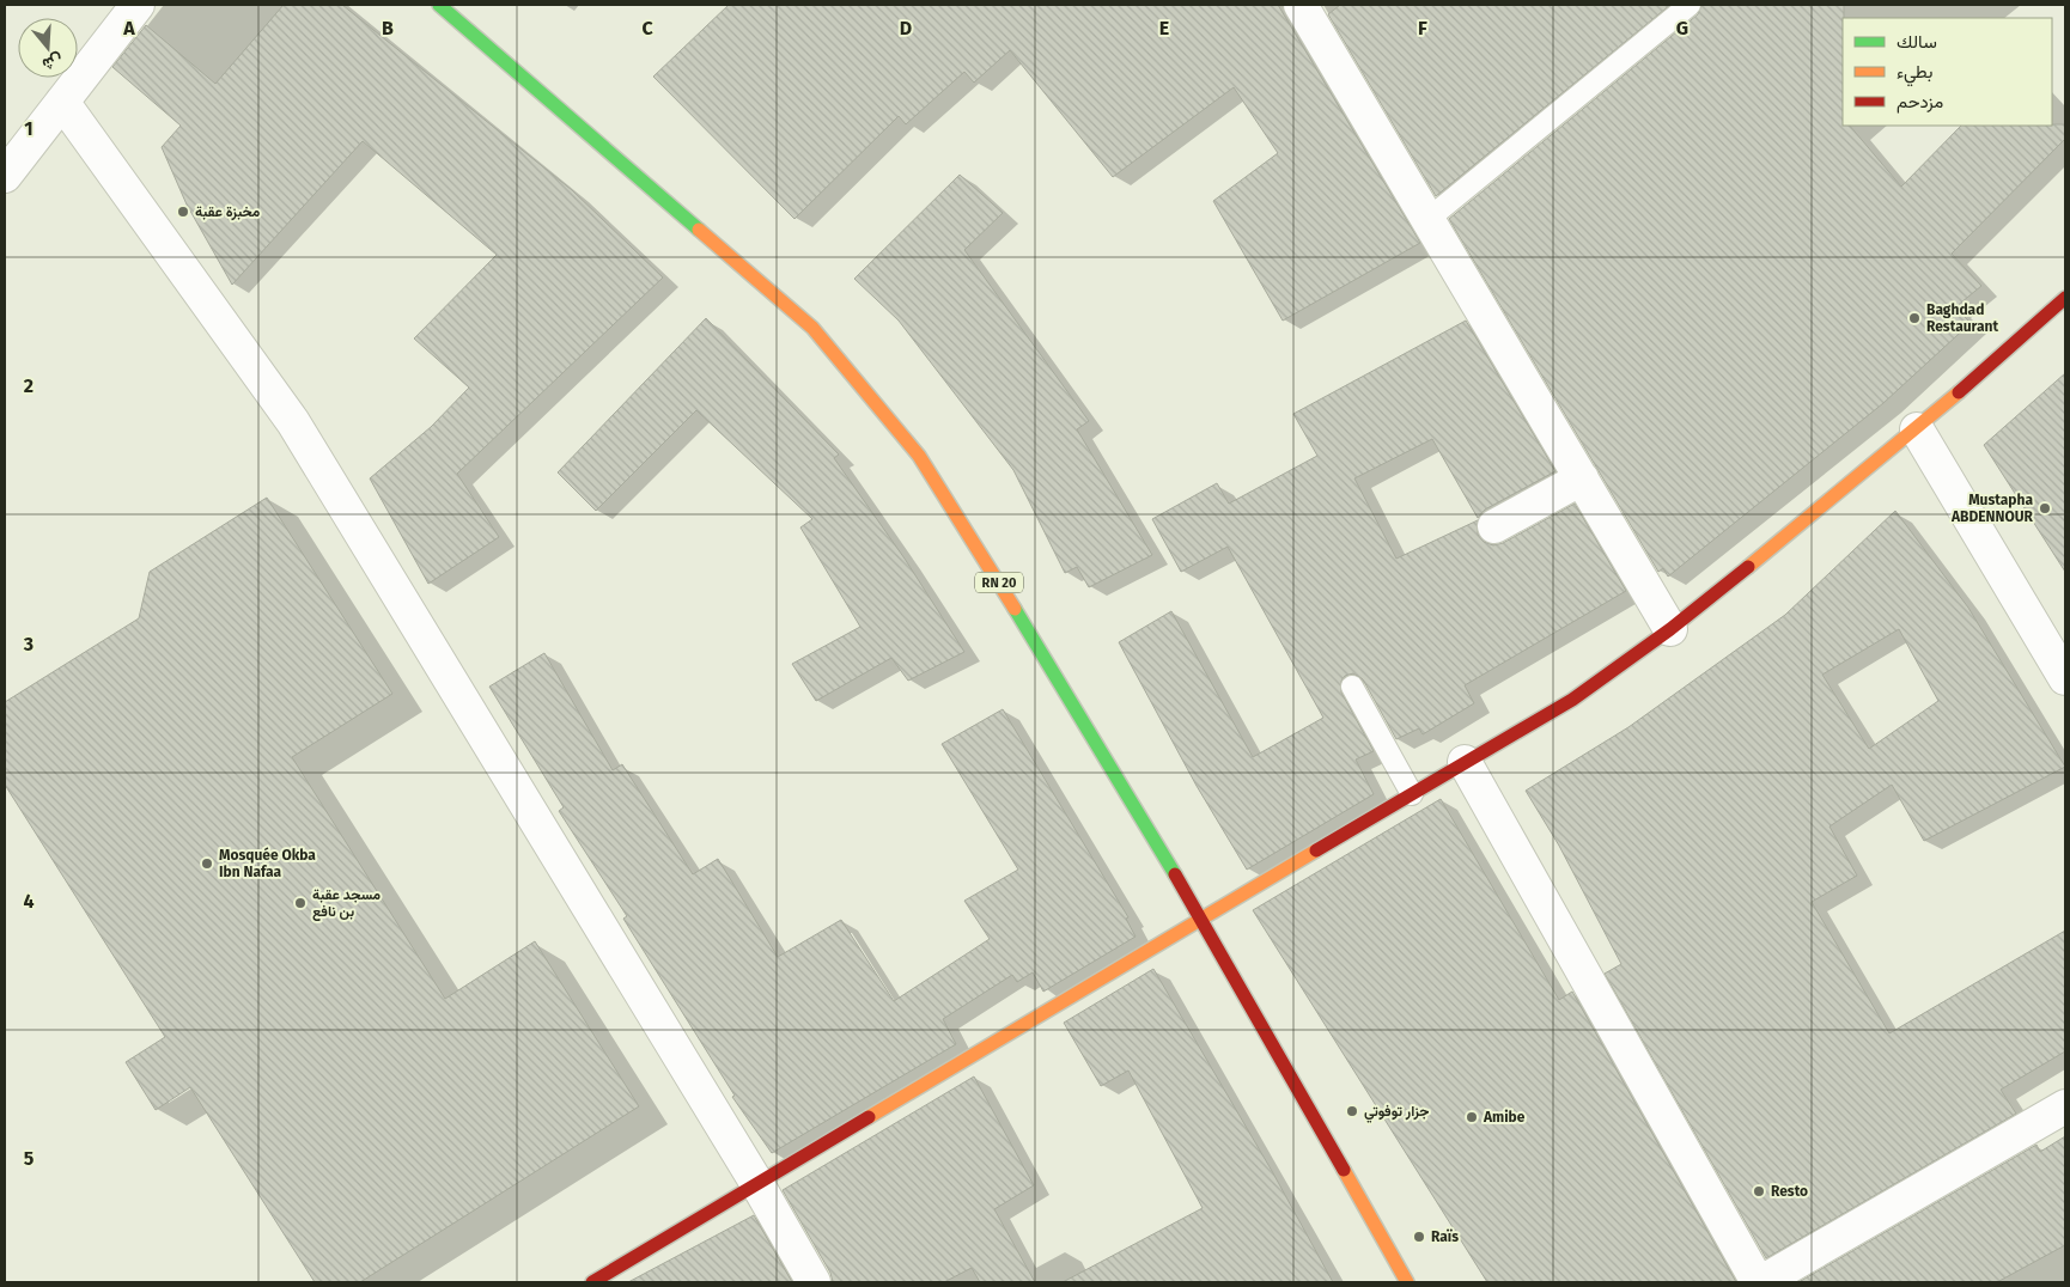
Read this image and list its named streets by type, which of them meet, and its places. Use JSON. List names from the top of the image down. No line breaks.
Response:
{"streets":{"street":["RN 20"]},"places":["مخبزة عقبة","Baghdad Restaurant","Mustapha ABDENNOUR","Mosquée Okba Ibn Nafaa","مسجد عقبة بن نافع","جزار توفوتي","Amibe","Resto","Raïs"],"legend":["سالك","بطيء","مزدحم"],"north":"bottom","grid":{"columns":["A","B","C","D","E","F","G"],"rows":["1","2","3","4","5"]}}
